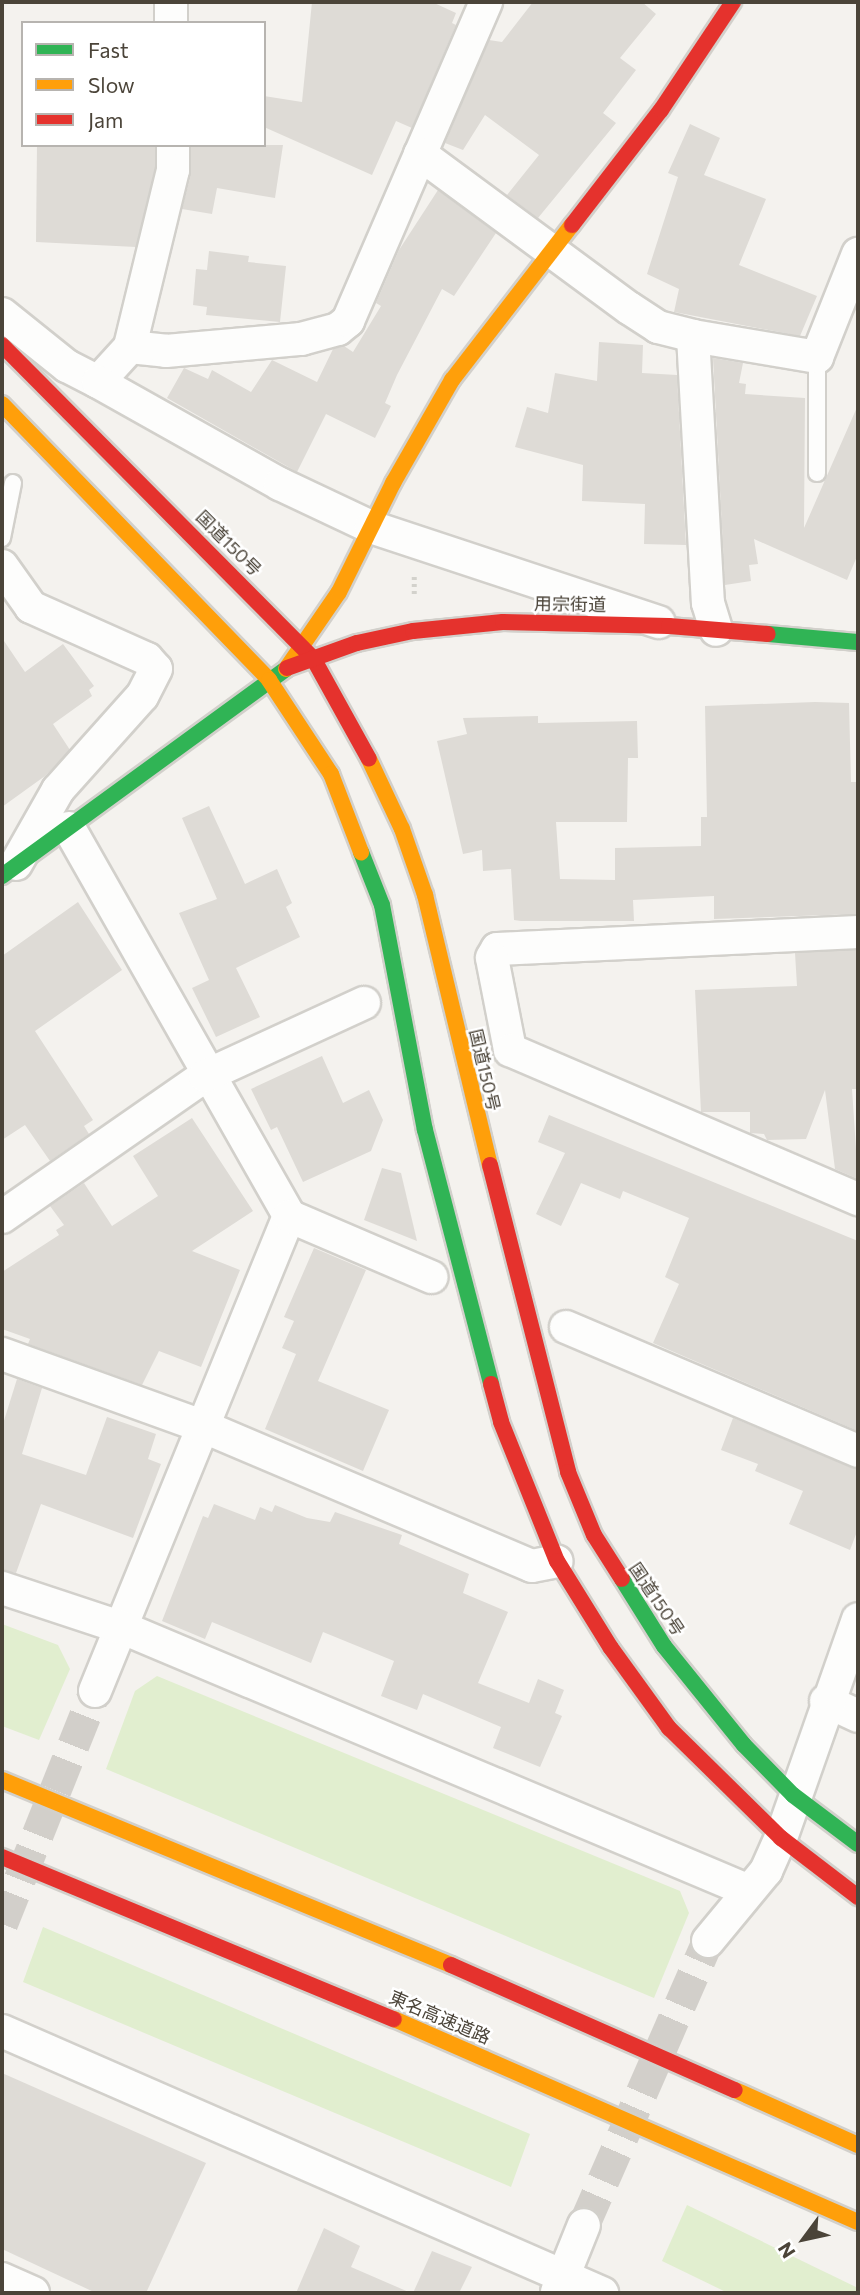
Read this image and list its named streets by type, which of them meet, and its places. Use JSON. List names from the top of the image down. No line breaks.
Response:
{"streets":{"main road":["国道150号","用宗街道","東名高速道路"]},"crossings":[["国道150号","用宗街道"]],"legend":["Fast","Slow","Jam"],"north":"bottom left"}
